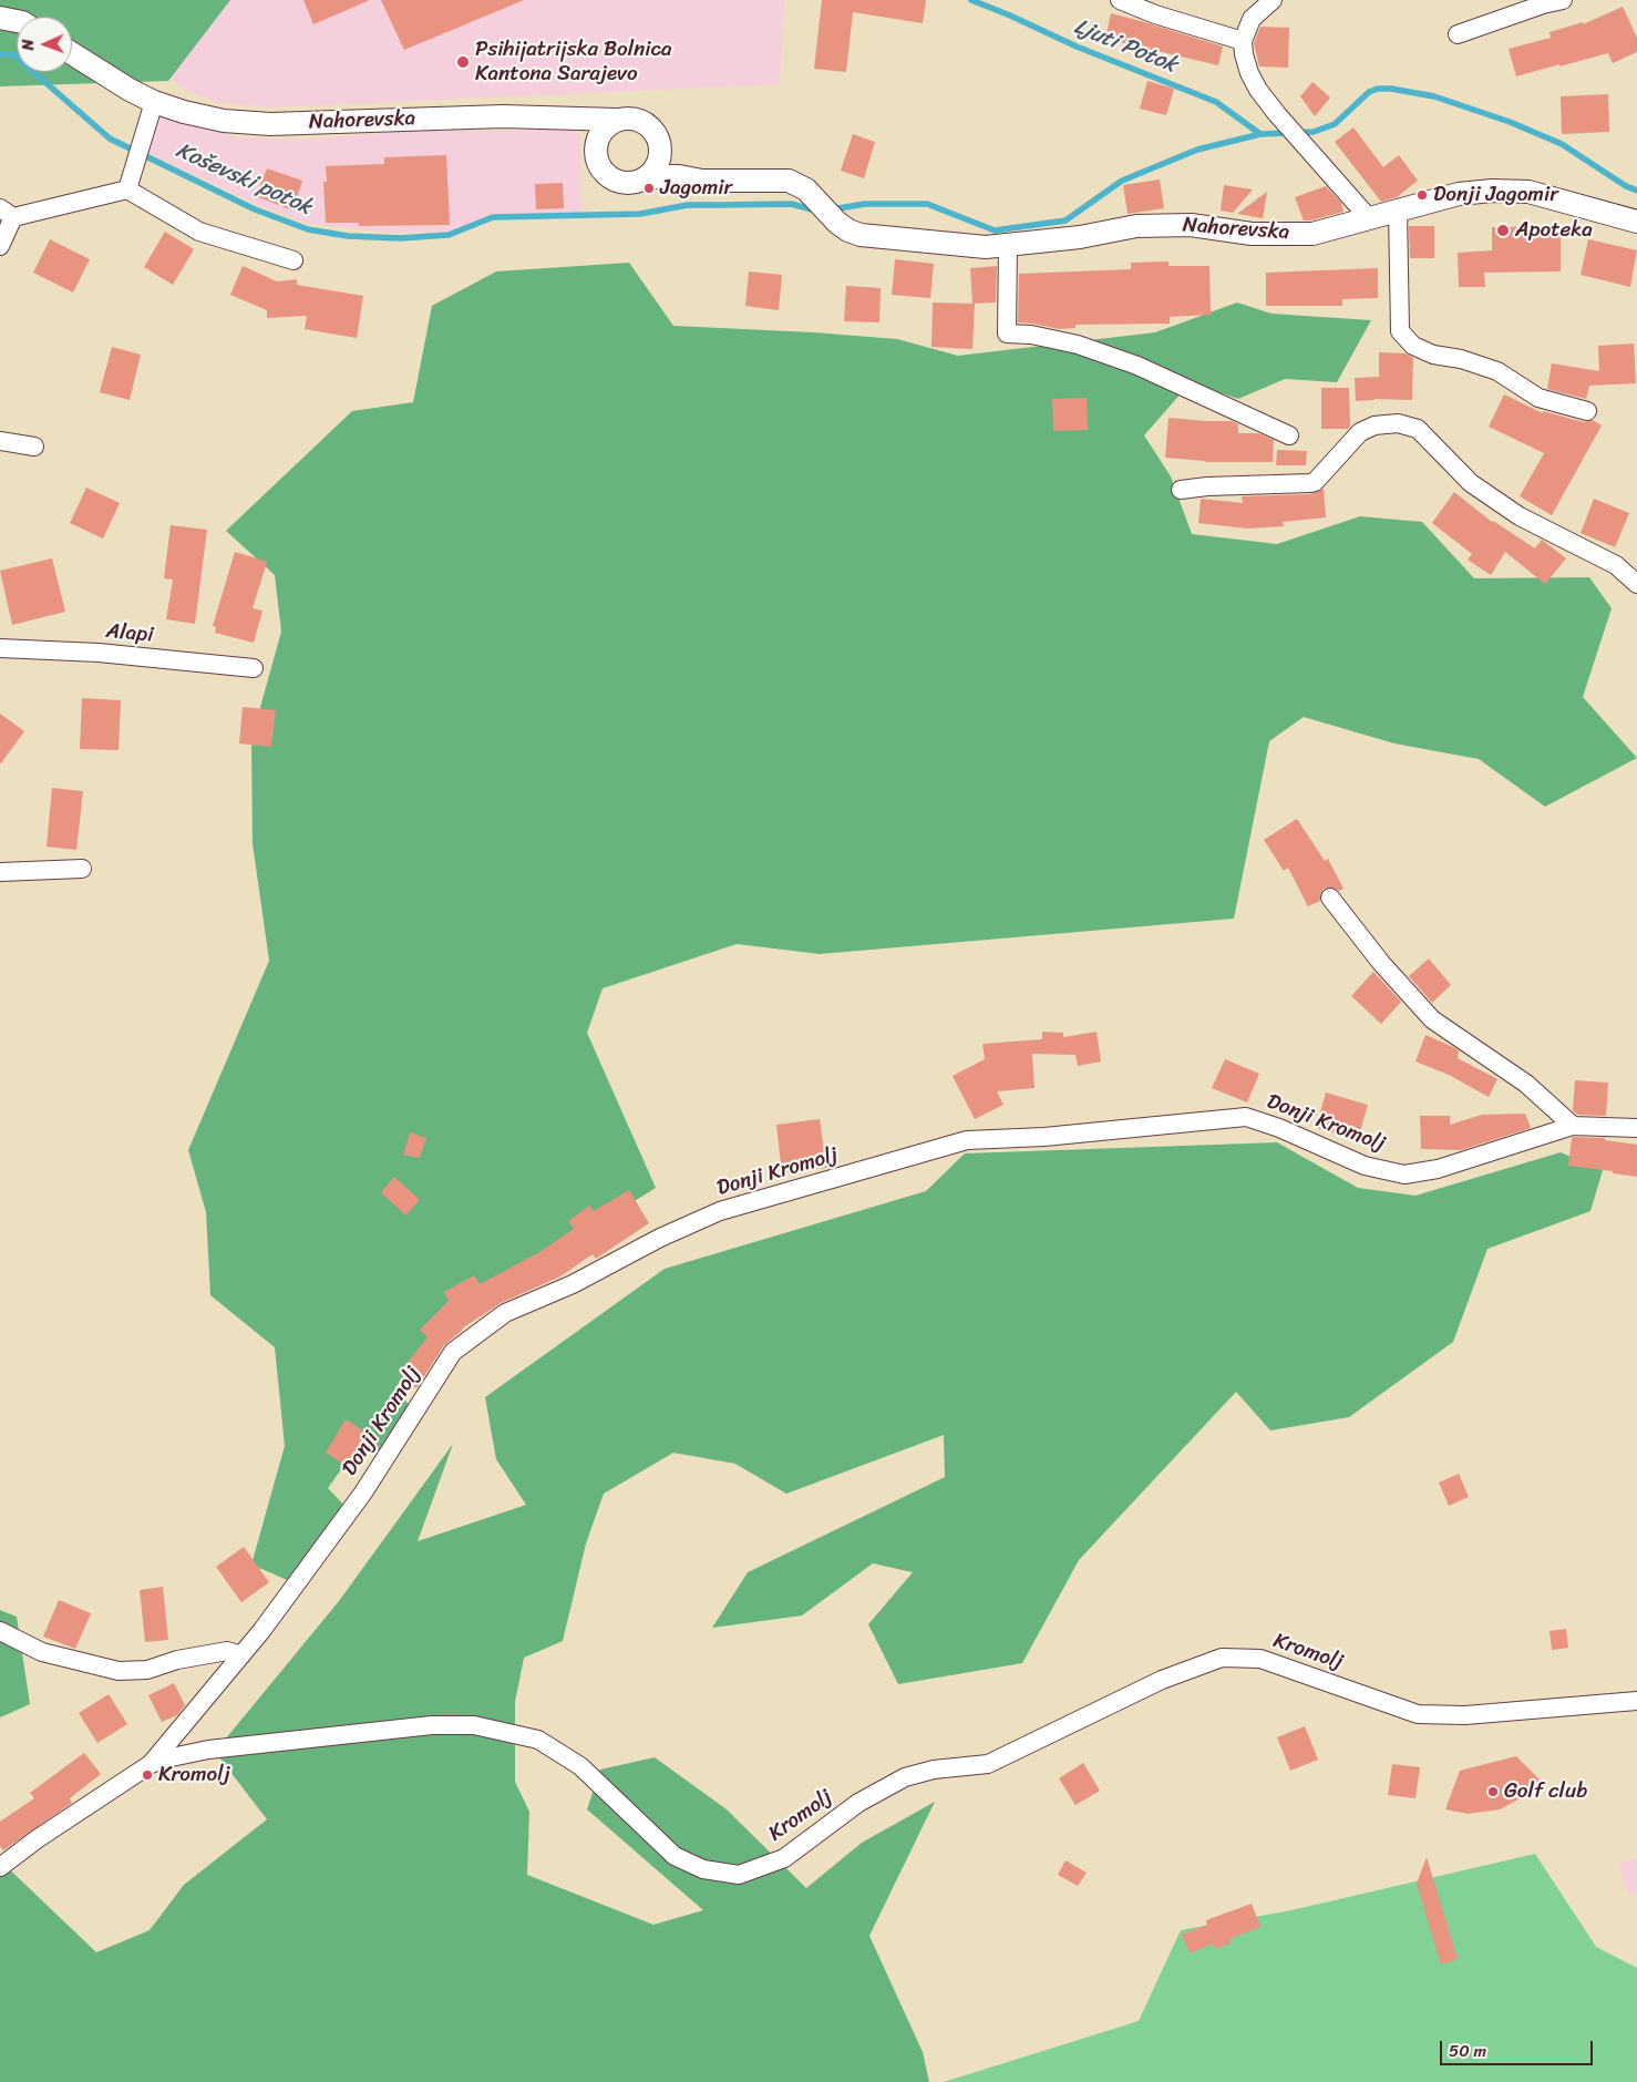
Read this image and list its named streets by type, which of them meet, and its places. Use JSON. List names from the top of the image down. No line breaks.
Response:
{"streets":{"street":["Nahorevska","Alapi","Donji Kromolj","Kromolj"]},"crossings":[["Donji Kromolj","Kromolj"]],"water":["Ljuti Potok","Koševski potok"],"places":["Psihijatrijska Bolnica Kantona Sarajevo","Jagomir","Donji Jagomir","Apoteka","Kromolj","Golf club"],"scale_bar":"50 m","north":"left"}
